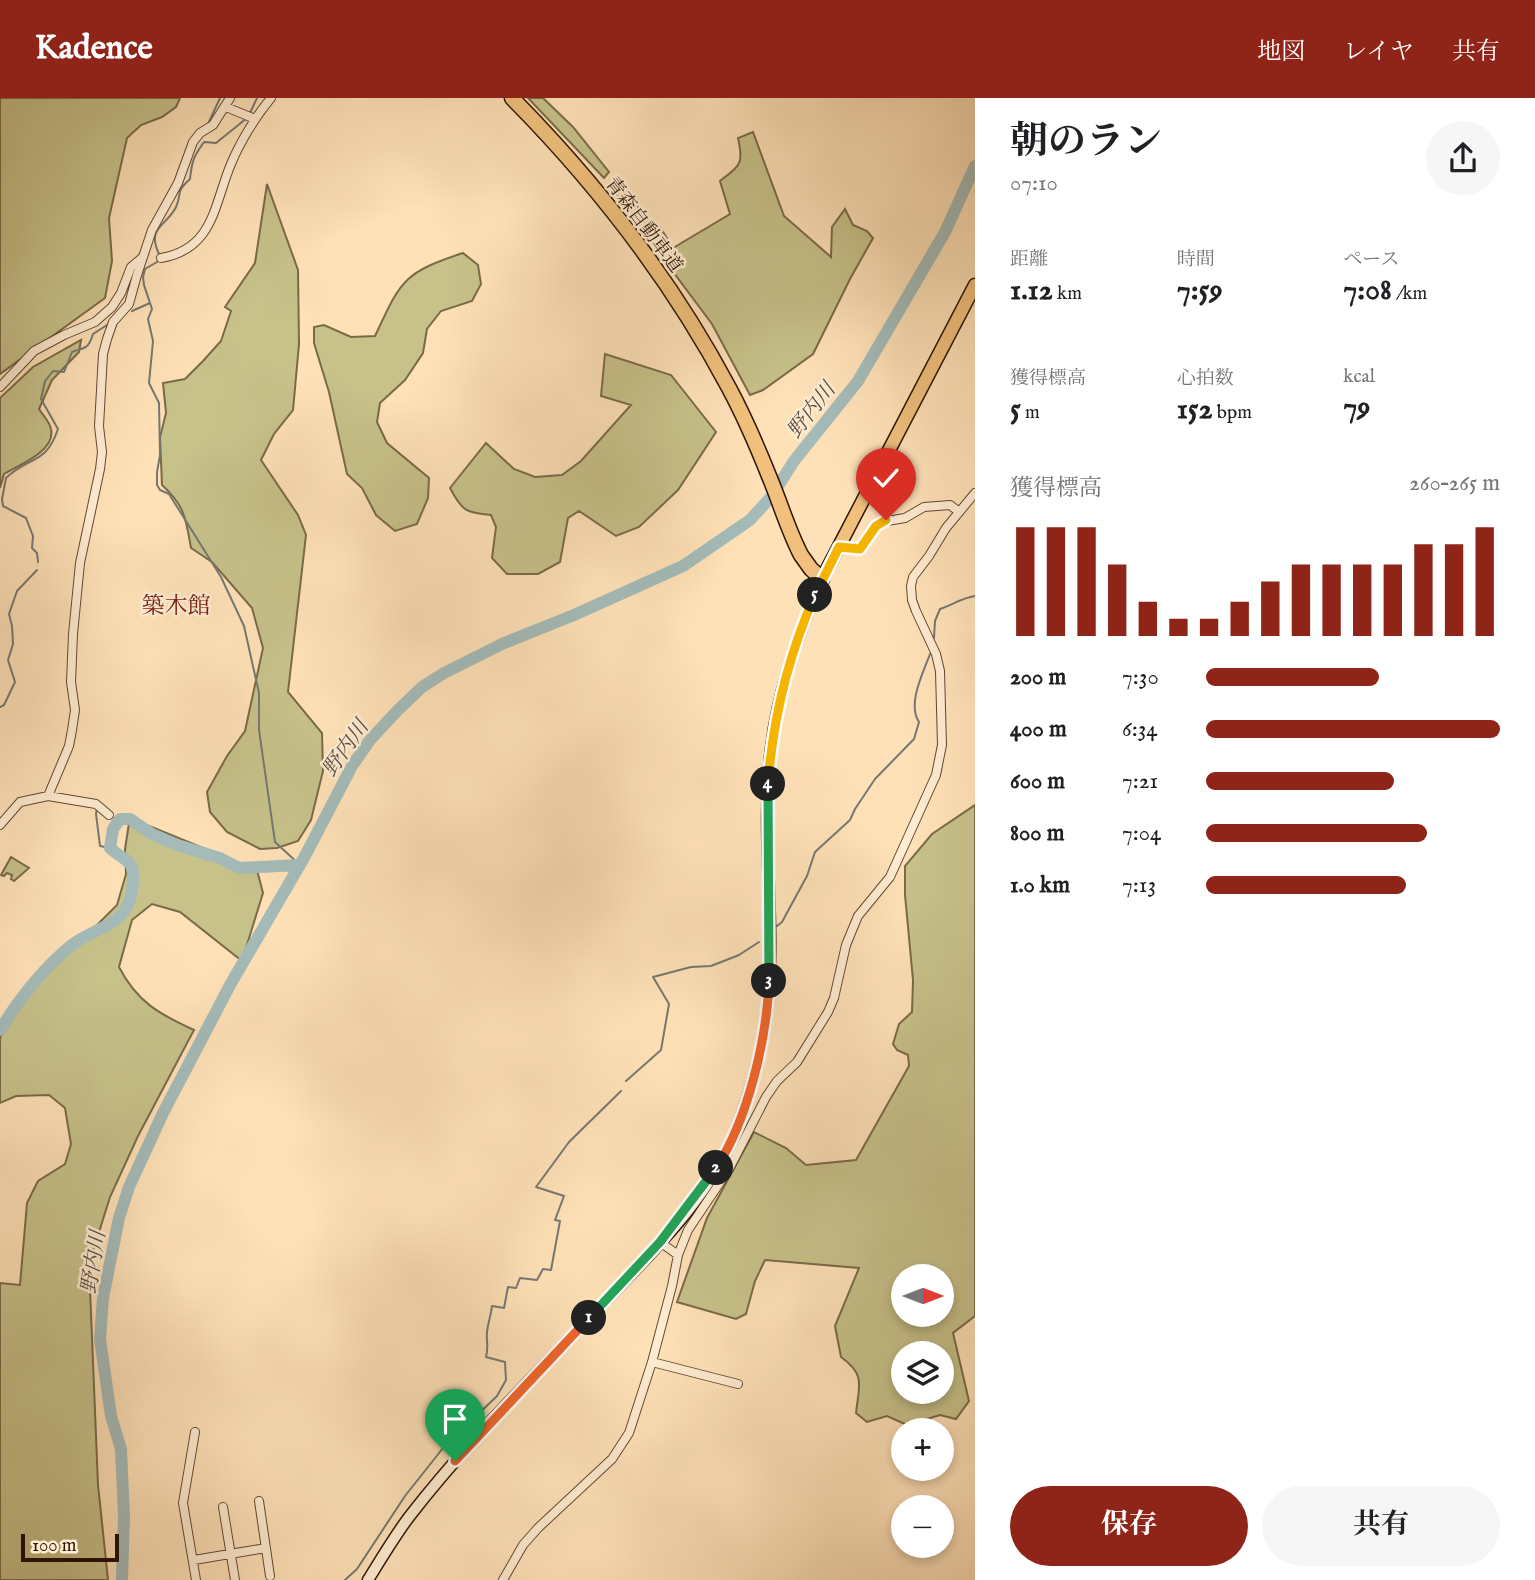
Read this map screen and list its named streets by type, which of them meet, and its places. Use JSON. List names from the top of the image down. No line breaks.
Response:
{"streets":{"highway":["青森自動車道"]},"districts":["築木館"],"water":["野内川"],"scale_bar":"100 m","north":"right","page":{"header":"Kadence","nav":["地図","レイヤ","共有"],"heading":["朝のラン","07:10"],"stats":[["距離","1.12 km"],["時間","7:59"],["ペース","7:08 /km"],["獲得標高","5 m"],["心拍数","152 bpm"],["kcal","79"]],"chart":["獲得標高","260–265 m"],"pins":["5","4","3","2","1"],"list":[{"name":"200 m","note":"7:30"},{"name":"400 m","note":"6:34"},{"name":"600 m","note":"7:21"},{"name":"800 m","note":"7:04"},{"name":"1.0 km","note":"7:13"}],"map_buttons":["+","−"],"buttons":["保存","共有"],"scale":"100 m"}}
